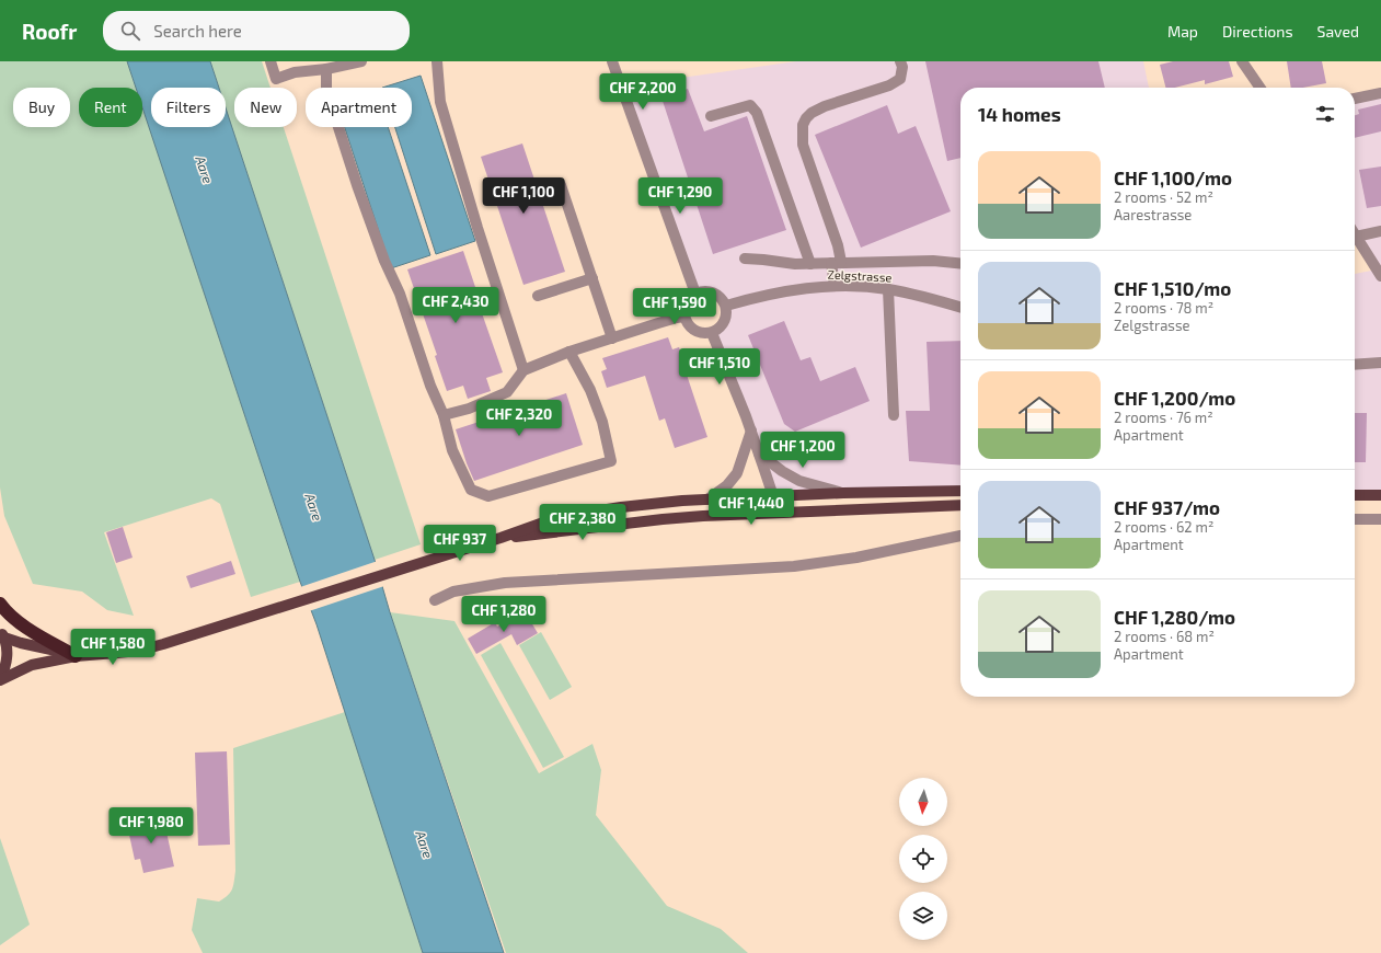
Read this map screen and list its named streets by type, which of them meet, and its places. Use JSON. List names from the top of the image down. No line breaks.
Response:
{"streets":{"street":["Zelgstrasse"]},"water":["Aare"],"north":"bottom","page":{"header":"Roofr","search":"Search here","nav":["Map","Directions","Saved"],"price":["CHF 2,200","CHF 1,100","CHF 1,290","CHF 2,430","CHF 1,590","CHF 1,510","CHF 2,320","CHF 1,200","CHF 1,440","CHF 2,380","CHF 937","CHF 1,280","CHF 1,580","CHF 1,980"],"chip":["Buy","Rent","Filters","New","Apartment"],"heading":"14 homes","list":[{"name":"CHF 1,100/mo","note":"2 rooms · 52 m² · Aarestrasse"},{"name":"CHF 1,510/mo","note":"2 rooms · 78 m² · Zelgstrasse"},{"name":"CHF 1,200/mo","note":"2 rooms · 76 m² · Apartment"},{"name":"CHF 937/mo","note":"2 rooms · 62 m² · Apartment"},{"name":"CHF 1,280/mo","note":"2 rooms · 68 m² · Apartment"}]}}
